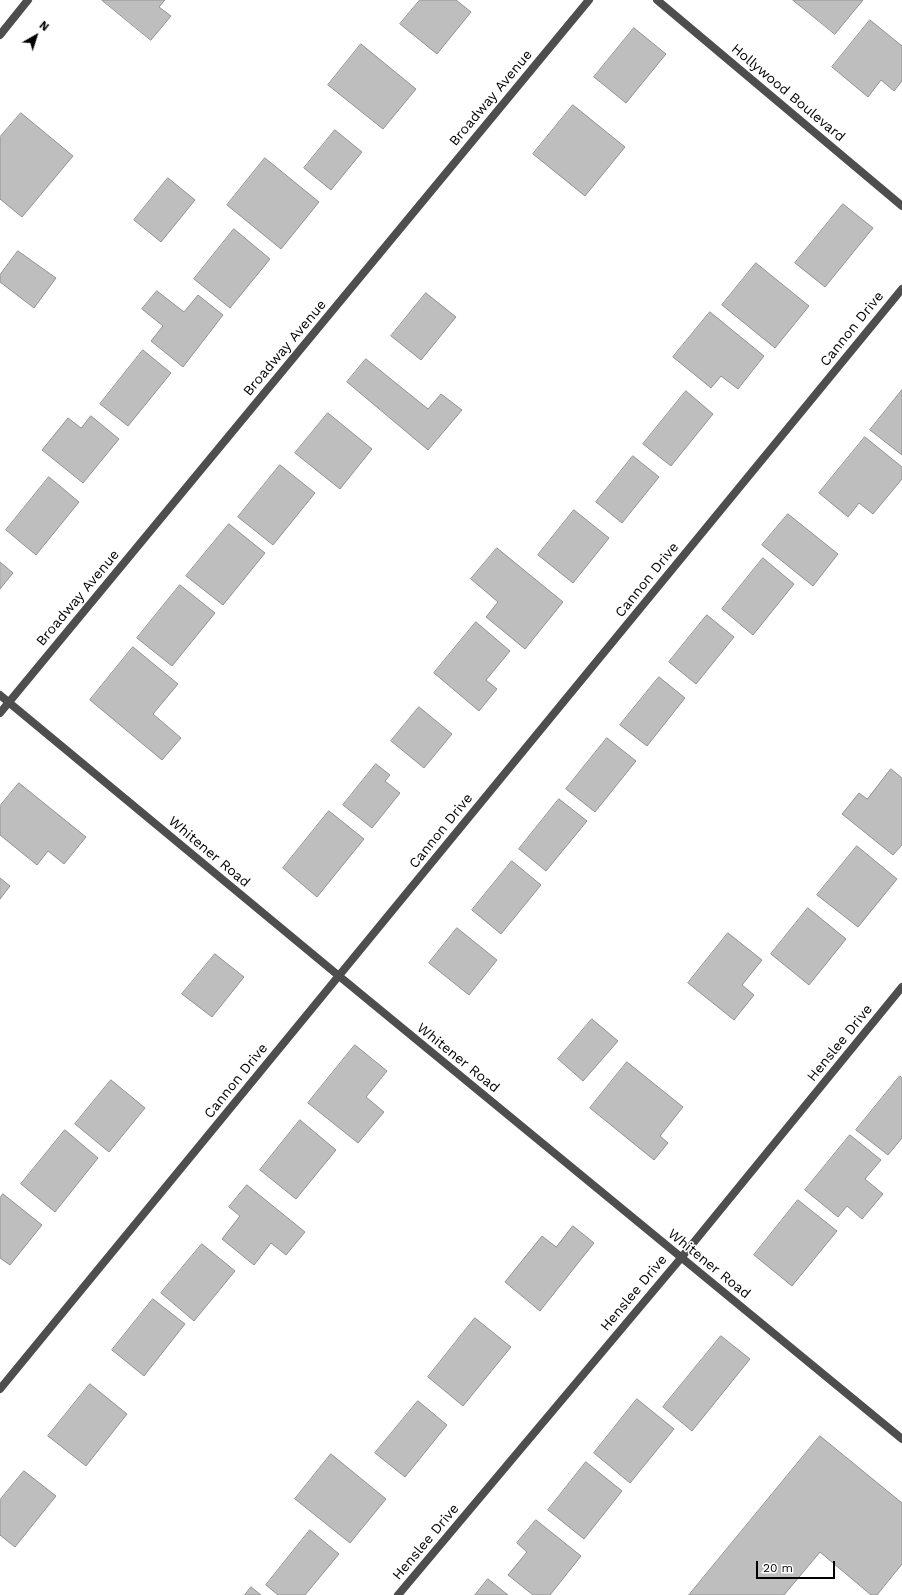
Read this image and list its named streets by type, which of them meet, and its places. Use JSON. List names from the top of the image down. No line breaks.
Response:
{"streets":{"street":["Hollywood Boulevard","Broadway Avenue","Cannon Drive","Whitener Road","Henslee Drive"]},"crossings":[["Broadway Avenue","Whitener Road"],["Cannon Drive","Whitener Road"],["Whitener Road","Henslee Drive"]],"scale_bar":"20 m","north":"top right"}
